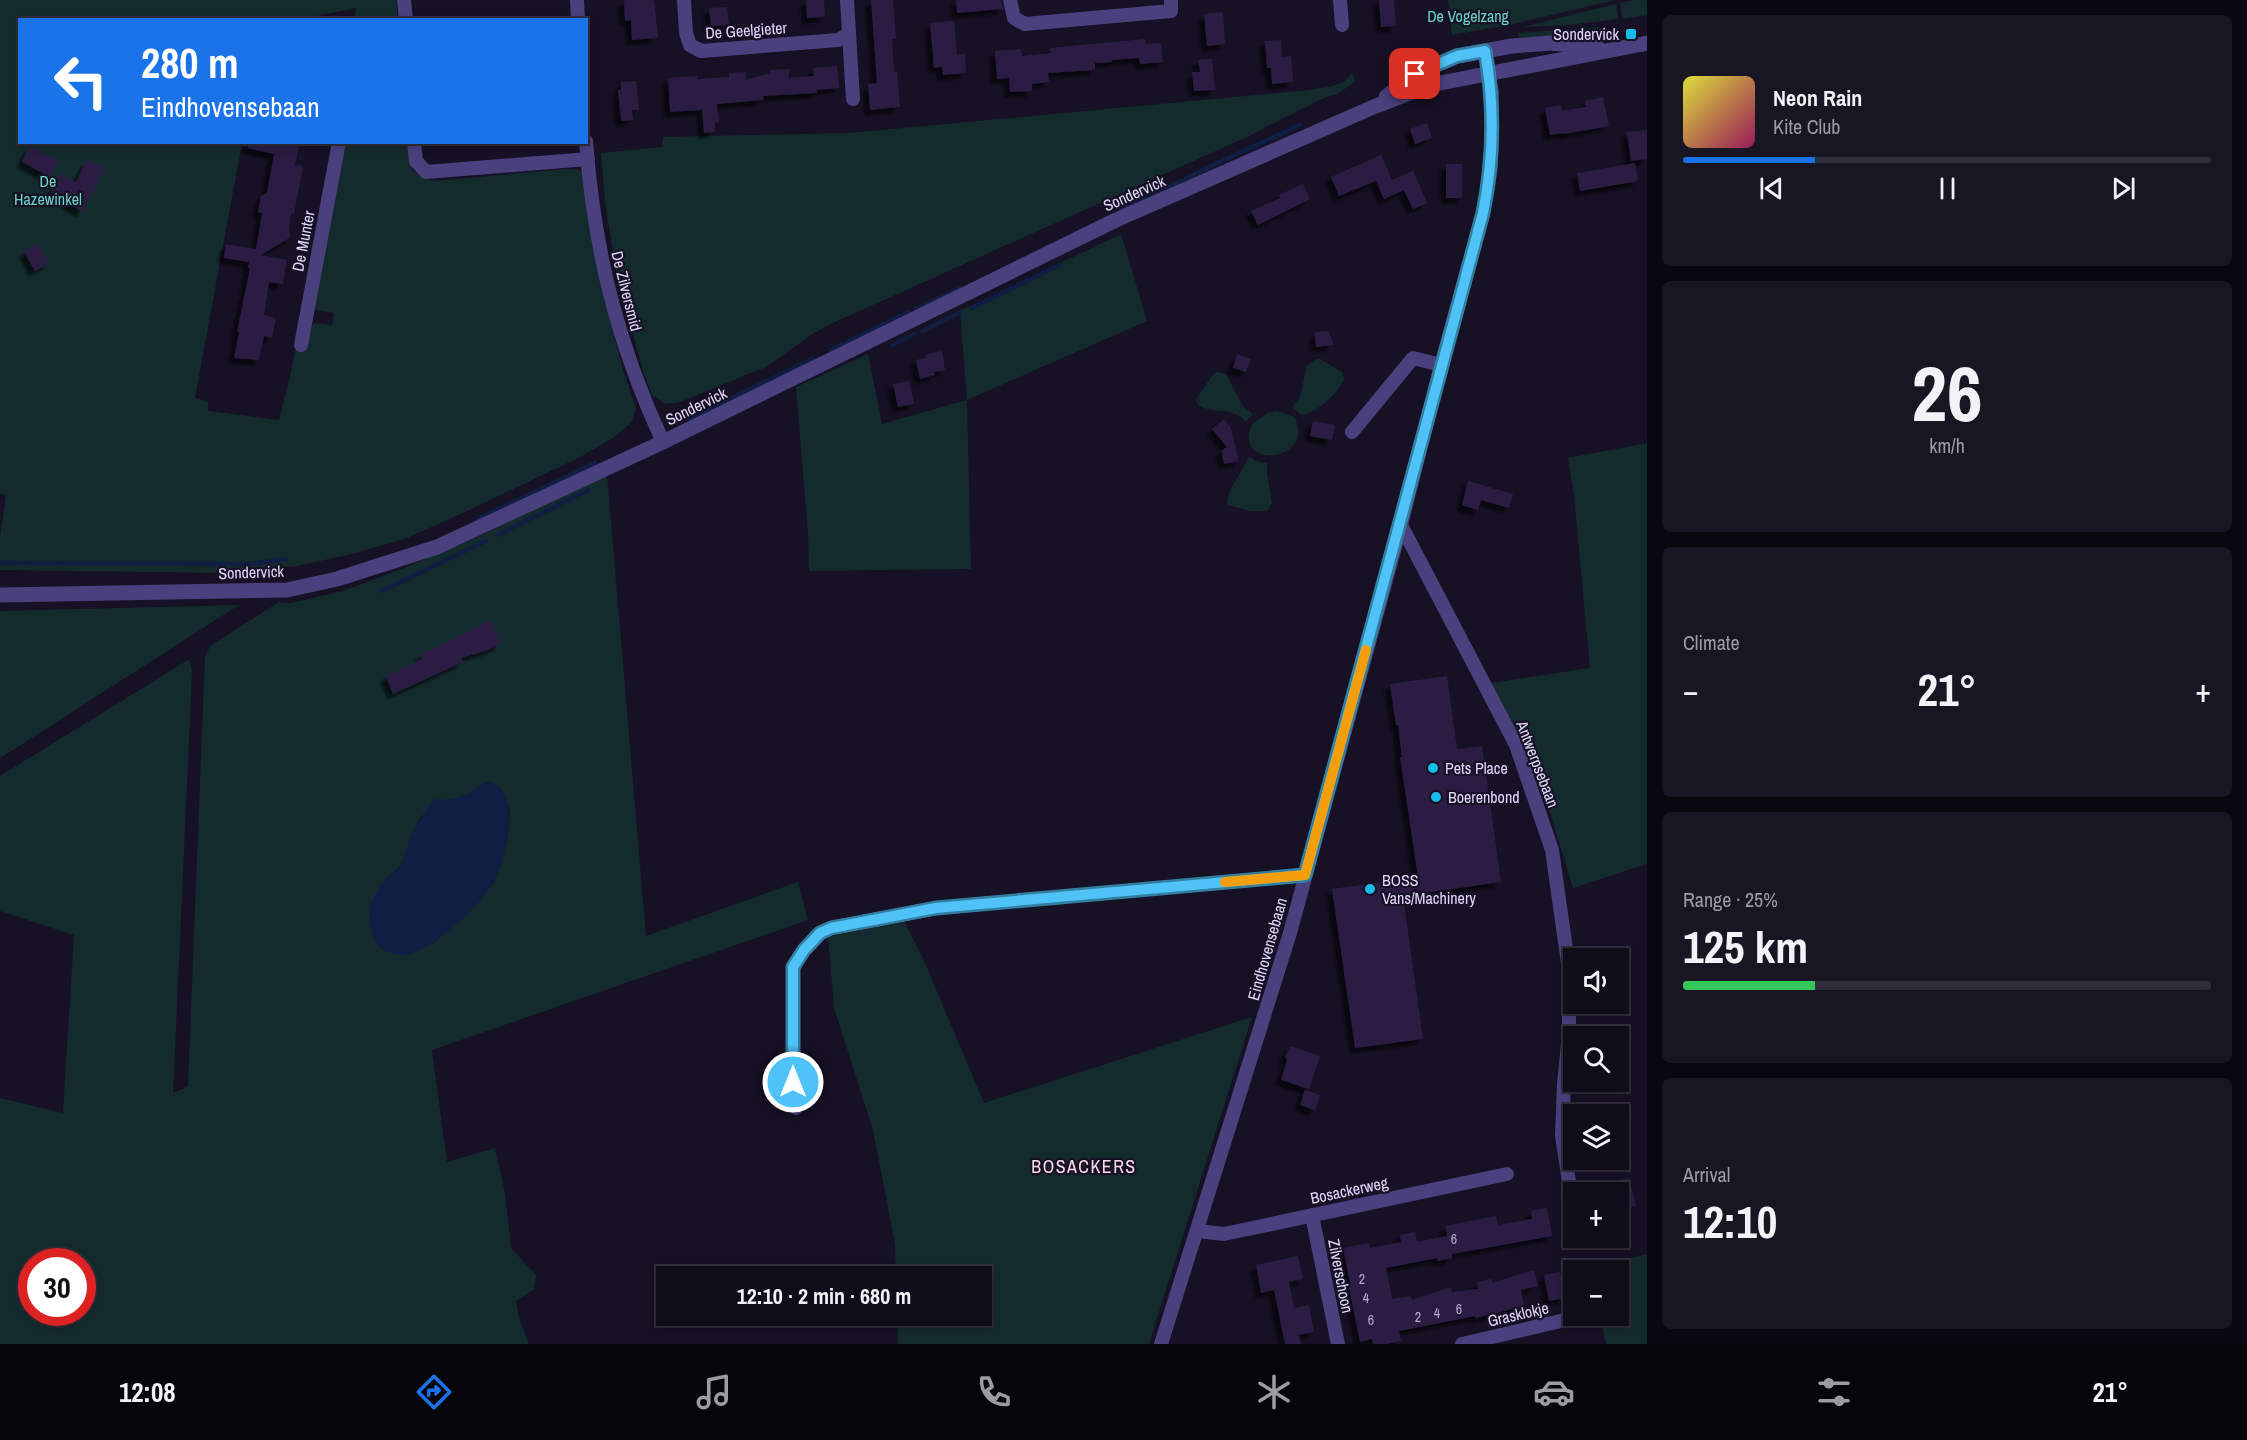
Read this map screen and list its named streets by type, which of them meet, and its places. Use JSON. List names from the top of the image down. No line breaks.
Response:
{"streets":{"street":["De Geelgieter","Sondervick","De Munter","De Zilversmid","Antwerpsebaan","Eindhovensebaan","Bosackerweg","Zilverschoon","Grasklokje"]},"crossings":[["Sondervick","De Zilversmid"],["Antwerpsebaan","Eindhovensebaan"],["Eindhovensebaan","Bosackerweg"],["Bosackerweg","Zilverschoon"]],"districts":["BOSACKERS"],"parks":["De Vogelzang","De Hazewinkel"],"places":{"transit":["Sondervick"],"other":["Pets Place","Boerenbond","BOSS Vans/Machinery"]},"house_numbers":["6","2","4","6","4","2","6"],"page":{"turn":["280 m","Eindhovensebaan"],"song":["Neon Rain","Kite Club"],"tile":[["26","km/h"],"Climate",["Range · 25%","125 km"],["Arrival","12:10"]],"heat":["−","21°","+"],"map_buttons":["+","−"],"limit":"30","trip":"12:10 · 2 min · 680 m","tabs":["12:08","21°"]}}
